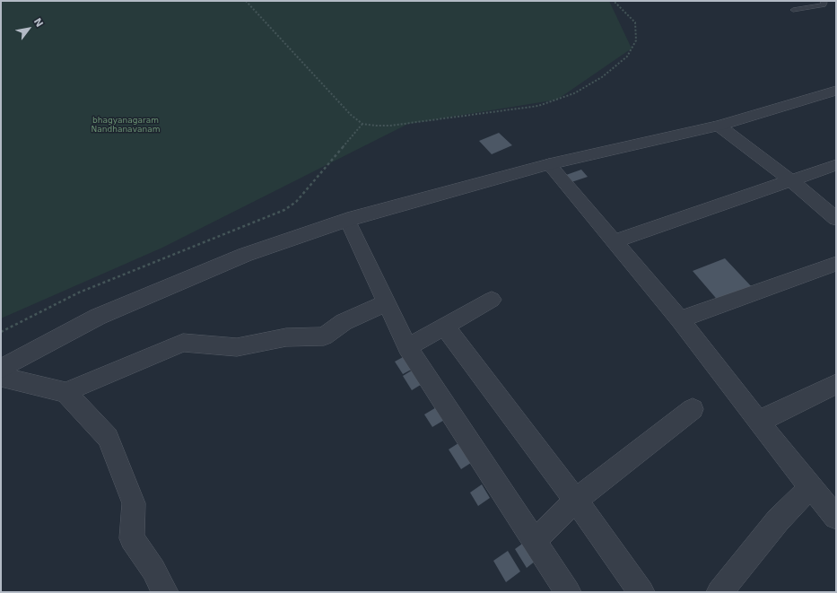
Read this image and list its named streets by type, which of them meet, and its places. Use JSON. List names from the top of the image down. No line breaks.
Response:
{"parks":["bhagyanagaram Nandhanavanam"],"north":"top right"}
